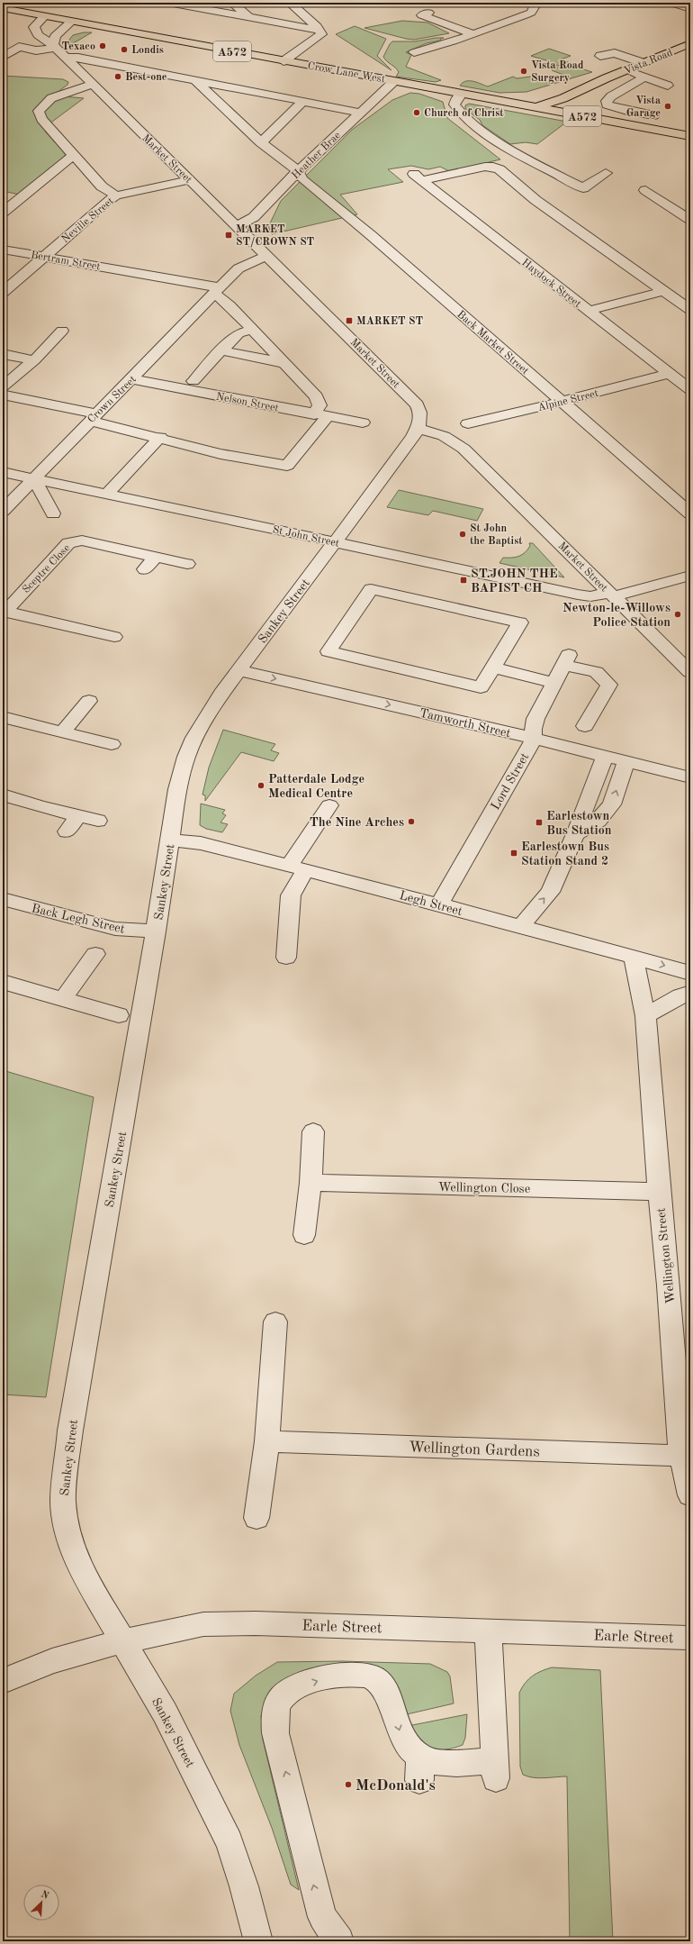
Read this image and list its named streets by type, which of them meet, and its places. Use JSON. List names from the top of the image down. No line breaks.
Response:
{"streets":{"main road":["A572","Vista Road","Crow Lane West"],"street":["Heather Brae","Market Street","Neville Street","Bertram Street","Haydock Street","Back Market Street","Crown Street","Alpine Street","Nelson Street","St John Street","Sceptre Close","Sankey Street","Tamworth Street","Lord Street","Legh Street","Back Legh Street","Wellington Close","Wellington Street","Wellington Gardens","Earle Street"]},"crossings":[["Vista Road","Crow Lane West"],["Crow Lane West","Heather Brae"],["Crow Lane West","Market Street"],["Heather Brae","Market Street"],["Heather Brae","Back Market Street"],["Market Street","Neville Street"],["Market Street","Crown Street"],["Market Street","St John Street"],["Market Street","Sankey Street"],["Neville Street","Bertram Street"],["Bertram Street","Crown Street"],["Haydock Street","Alpine Street"],["Back Market Street","Alpine Street"],["Crown Street","Nelson Street"],["Crown Street","St John Street"],["St John Street","Sankey Street"],["Sankey Street","Tamworth Street"],["Sankey Street","Legh Street"],["Sankey Street","Back Legh Street"],["Sankey Street","Earle Street"],["Tamworth Street","Lord Street"],["Lord Street","Legh Street"],["Legh Street","Wellington Street"],["Wellington Close","Wellington Street"],["Wellington Street","Wellington Gardens"]],"one_way":["Tamworth Street"],"places":{"other":["Texaco","Londis","Vista Road Surgery","Best-one","Vista Garage","Church of Christ","St John the Baptist","Newton-le-Willows Police Station","Patterdale Lodge Medical Centre","The Nine Arches","McDonald's"],"transit":["MARKET ST/CROWN ST","MARKET ST","ST.JOHN THE BAPIST CH","Earlestown Bus Station","Earlestown Bus Station Stand 2"]},"north":"top right"}
